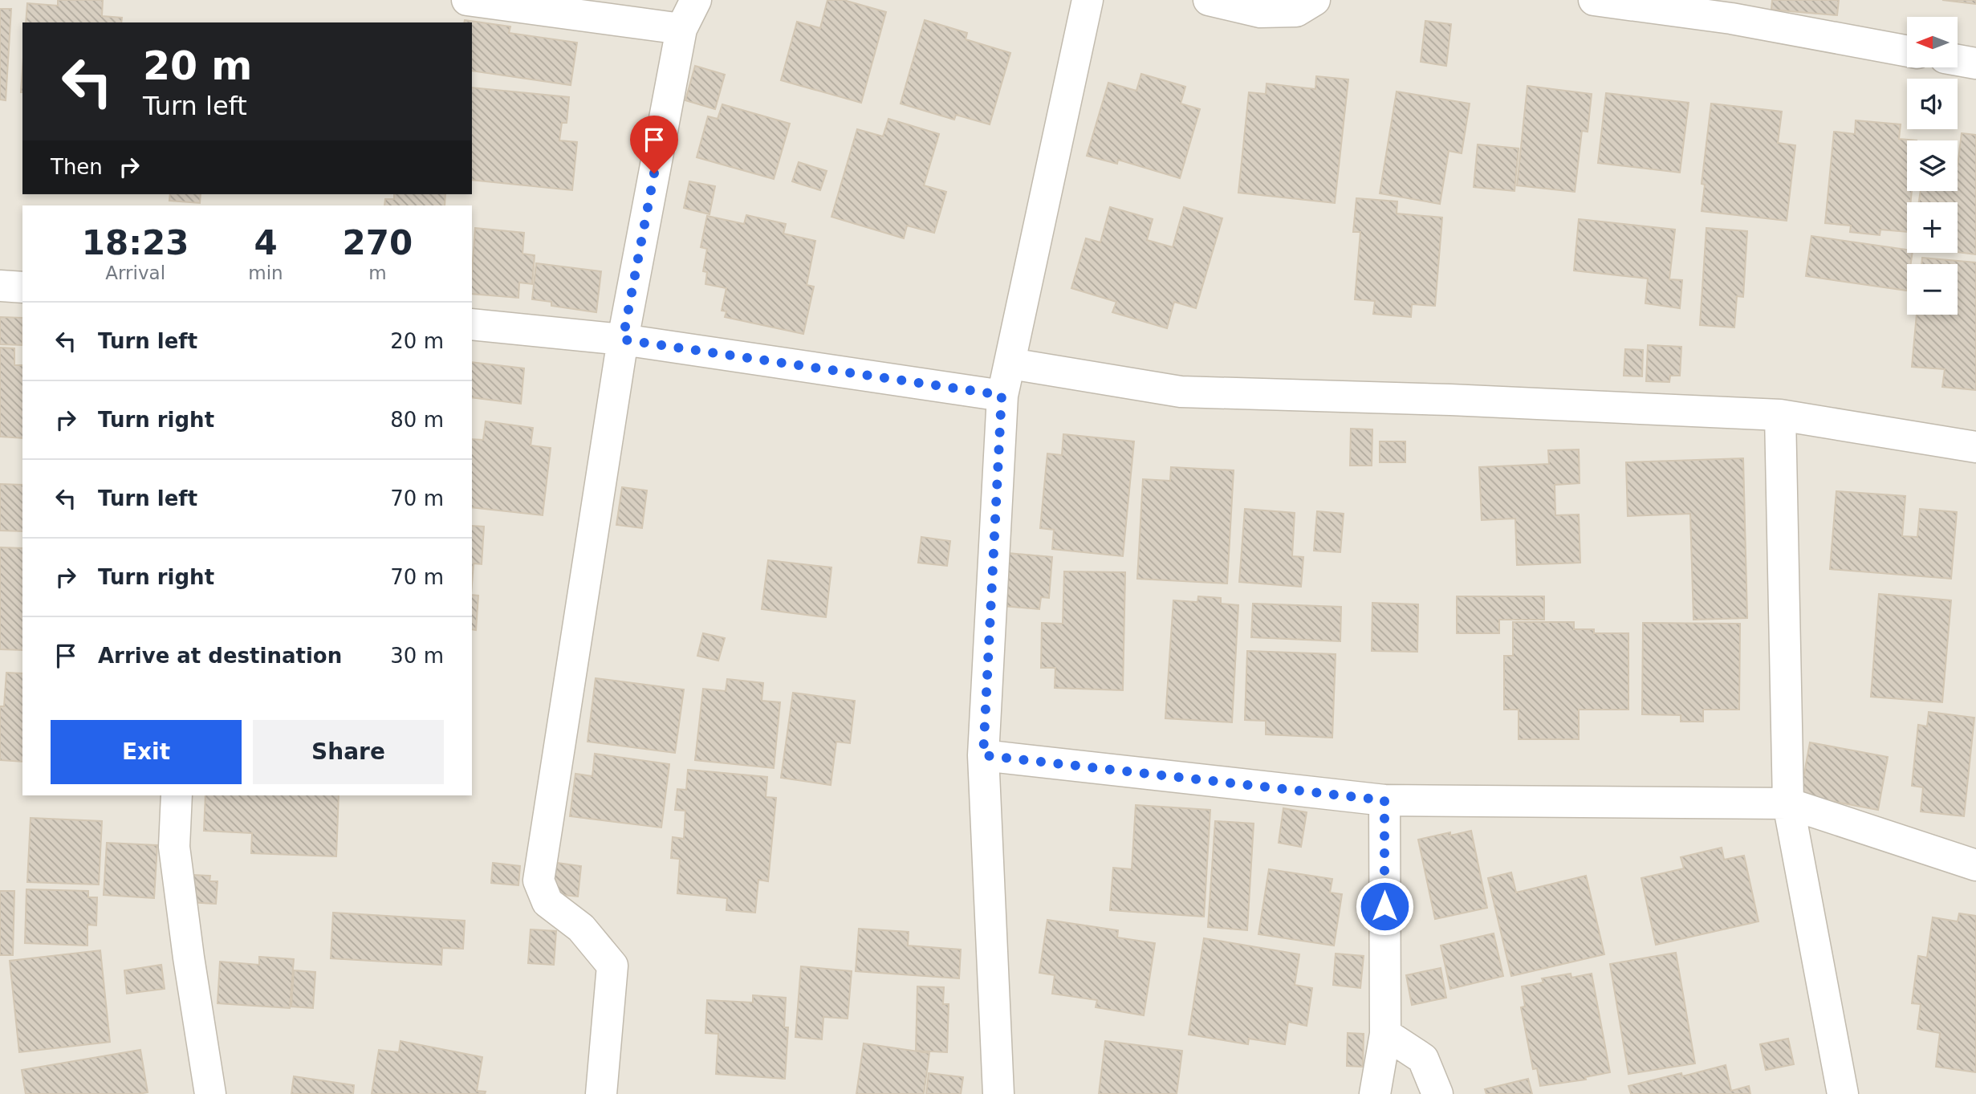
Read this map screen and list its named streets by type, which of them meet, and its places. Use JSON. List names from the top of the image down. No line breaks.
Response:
{"north":"left","page":{"map_buttons":["+","−"],"turn":["20 m","Turn left"],"then":"Then","eta":["18:23","Arrival","4","min","270","m"],"list":[{"name":"Turn left","value":"20 m"},{"name":"Turn right","value":"80 m"},{"name":"Turn left","value":"70 m"},{"name":"Turn right","value":"70 m"},{"name":"Arrive at destination","value":"30 m"}],"buttons":["Exit","Share"]}}
